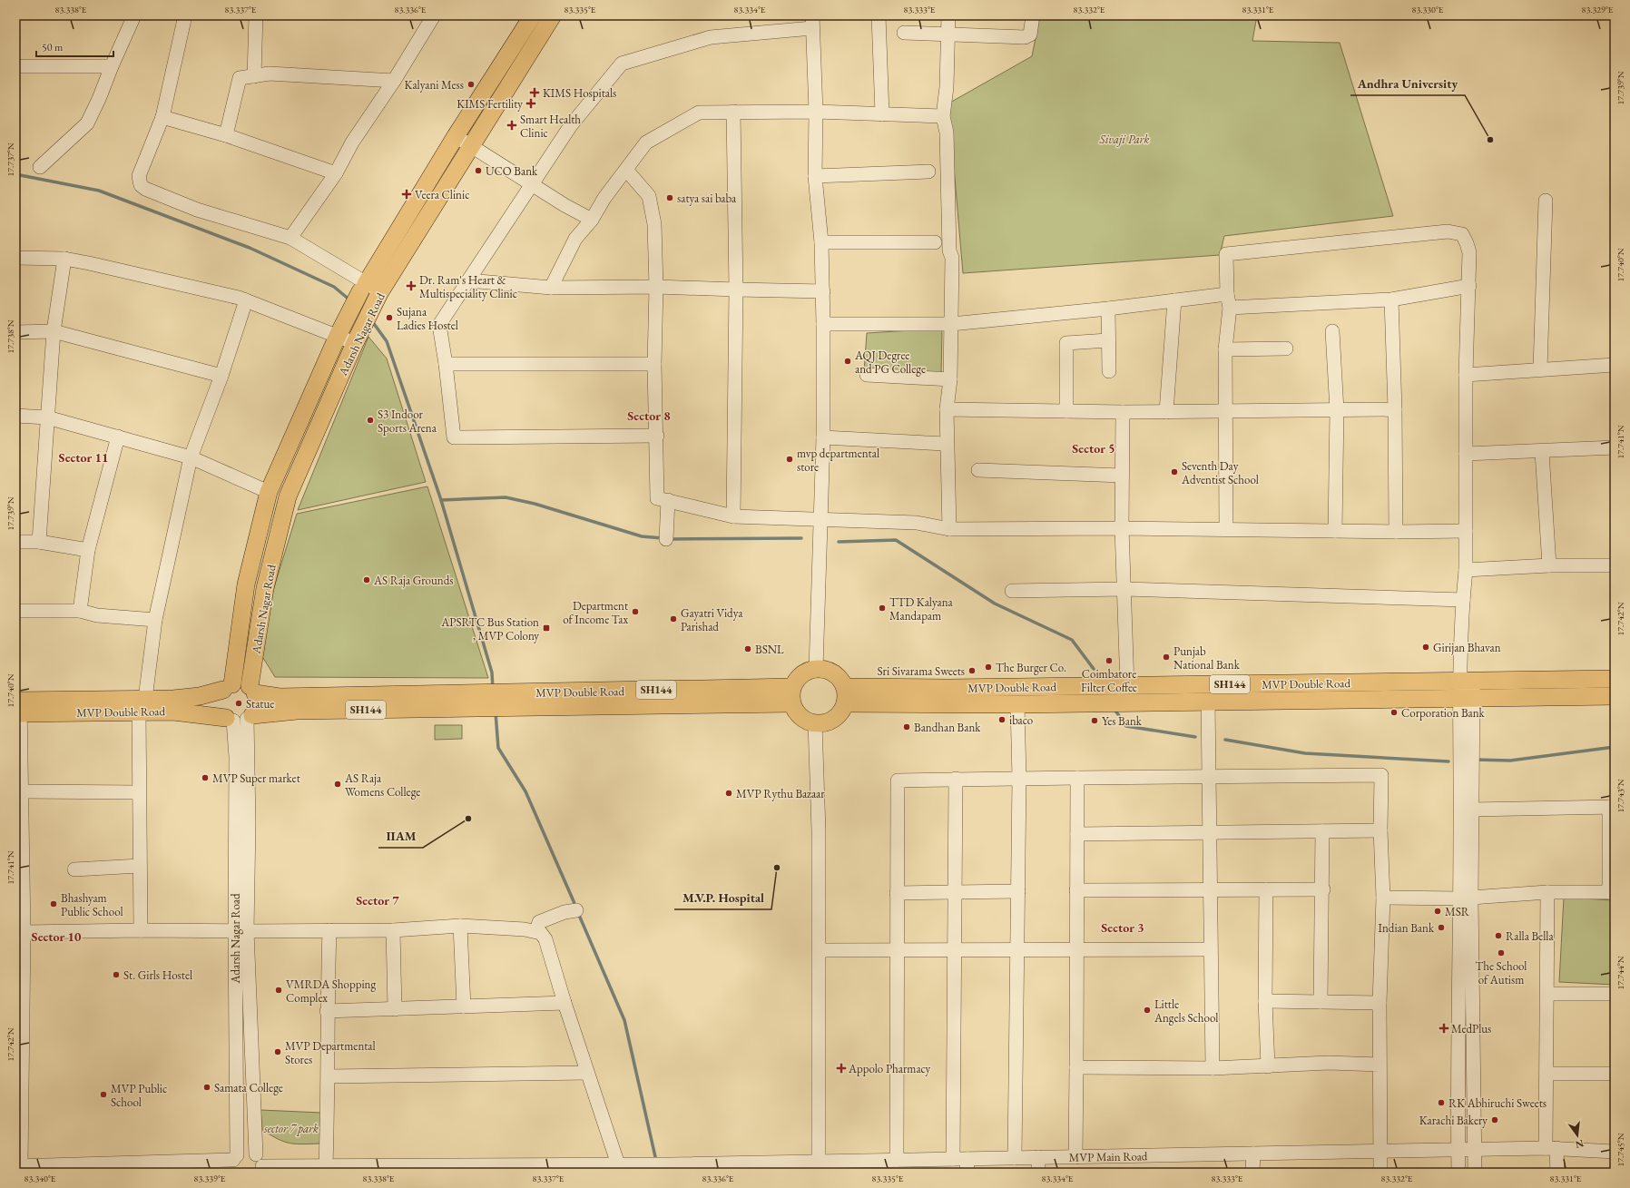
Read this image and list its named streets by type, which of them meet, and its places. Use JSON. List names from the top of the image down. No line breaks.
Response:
{"streets":{"main road":["Adarsh Nagar Road","MVP Double Road","SH144"],"street":["MVP Main Road"]},"crossings":[["Adarsh Nagar Road","MVP Double Road"],["Adarsh Nagar Road","SH144"],["Adarsh Nagar Road","MVP Main Road"],["MVP Double Road","SH144"]],"districts":["Sector 8","Sector 5","Sector 11","Sector 7","Sector 3","Sector 10"],"parks":["Sivaji Park","sector 7 park"],"places":{"other":["Kalyani Mess","Andhra University","UCO Bank","satya sai baba","Sujana Ladies Hostel","AQJ Degree and PG College","S3 Indoor Sports Arena","mvp departmental store","Seventh Day Adventist School","AS Raja Grounds","TTD Kalyana Mandapam","Department of Income Tax","Gayatri Vidya Parishad","Girijan Bhavan","BSNL","Punjab National Bank","Coimbatore Filter Coffee","The Burger Co.","Sri Sivarama Sweets","Statue","Corporation Bank","ibaco","Yes Bank","Bandhan Bank","MVP Super market","AS Raja Womens College","MVP Rythu Bazaar","IIAM","M.V.P. Hospital","Bhashyam Public School","MSR","Indian Bank","Ralla Bella","The School of Autism","St. Girls Hostel","VMRDA Shopping Complex","Little Angels School","MVP Departmental Stores","Samata College","MVP Public School","RK Abhiruchi Sweets","Karachi Bakery"],"health":["KIMS Hospitals","KIMS Fertility","Smart Health Clinic","Veera Clinic","Dr. Ram's Heart & Multispeciality Clinic","MedPlus","Appolo Pharmacy"],"transit":["APSRTC Bus Station , MVP Colony"]},"scale_bar":"50 m","north":"bottom","coordinates":["83.338°E","83.337°E","83.336°E","83.335°E","83.334°E","83.333°E","83.332°E","83.331°E","83.330°E","83.329°E","17.739°N","17.737°N","17.740°N","17.738°N","17.741°N","17.742°N","17.743°N","17.744°N","17.745°N","83.340°E","83.339°E"]}
